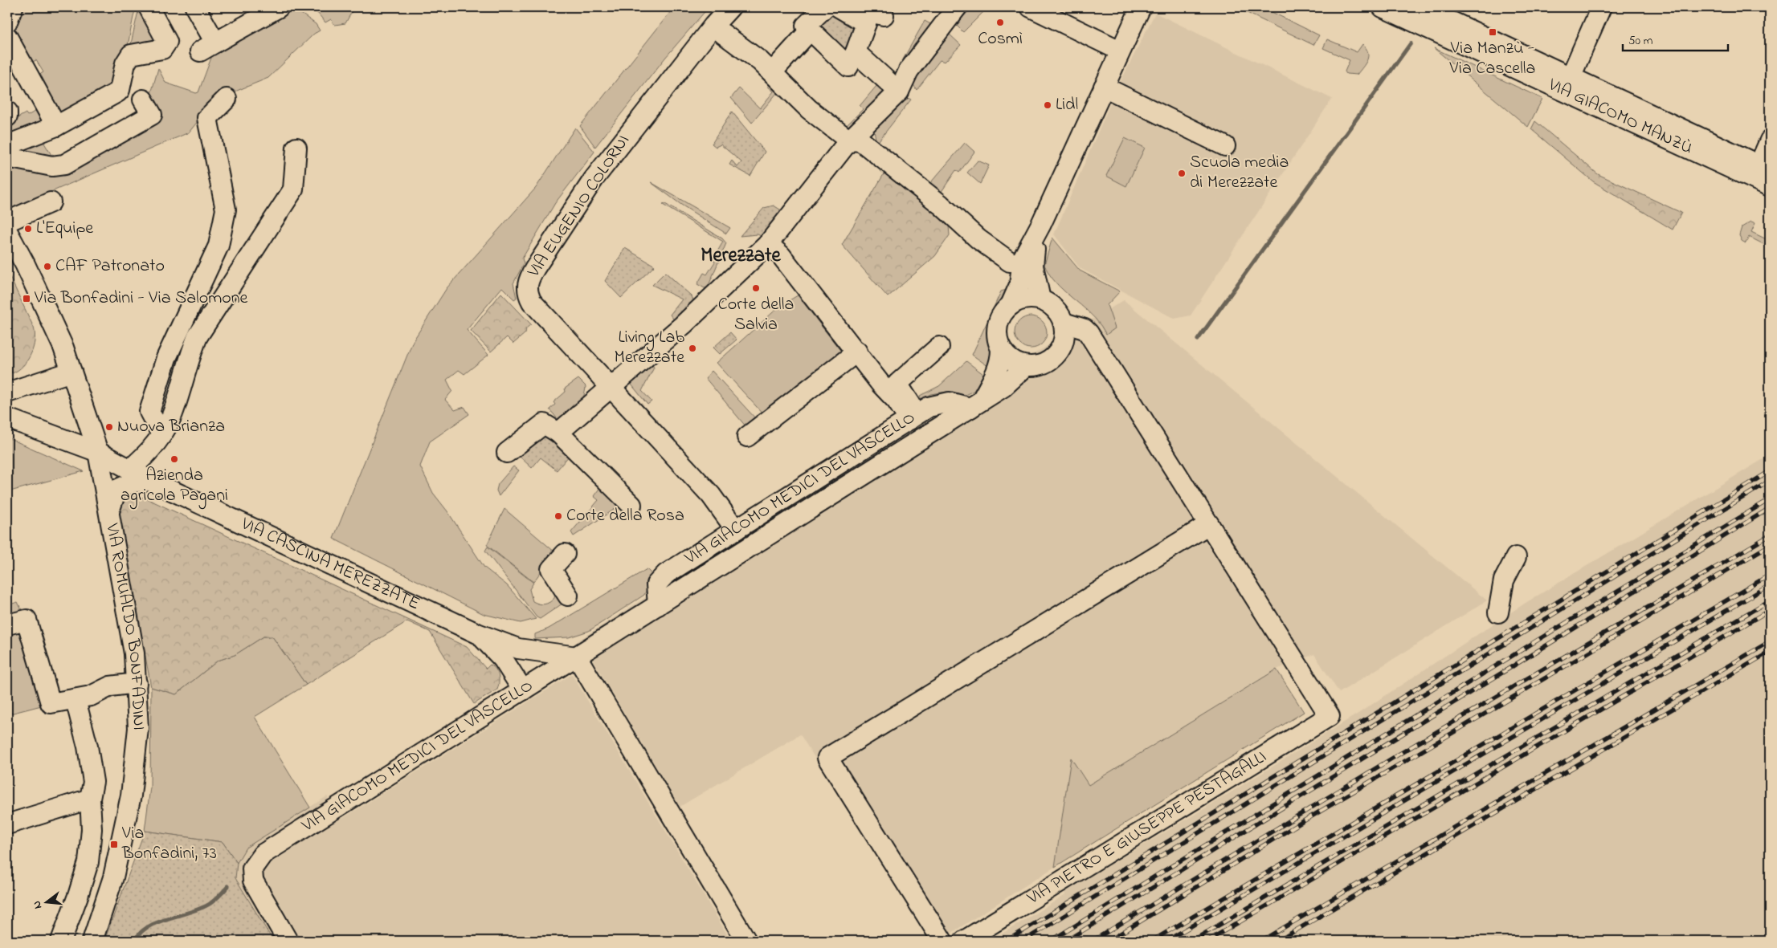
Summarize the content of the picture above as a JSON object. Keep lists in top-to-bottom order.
{
  "streets": {
    "street": [
      "VIA GIACOMO MANZÙ",
      "VIA EUGENIO COLORNI",
      "VIA GIACOMO MEDICI DEL VASCELLO",
      "VIA CASCINA MEREZZATE",
      "VIA ROMUALDO BONFADINI",
      "VIA PIETRO E GIUSEPPE PESTAGALLI"
    ]
  },
  "crossings": [
    ["VIA EUGENIO COLORNI", "VIA GIACOMO MEDICI DEL VASCELLO"],
    ["VIA GIACOMO MEDICI DEL VASCELLO", "VIA CASCINA MEREZZATE"],
    ["VIA CASCINA MEREZZATE", "VIA ROMUALDO BONFADINI"]
  ],
  "districts": ["Merezzate"],
  "places": {
    "other": [
      "Cosmì",
      "Lidl",
      "Scuola media di Merezzate",
      "L'Equipe",
      "CAF Patronato",
      "Corte della Salvia",
      "Living Lab Merezzate",
      "Nuova Brianza",
      "Azienda agricola Pagani",
      "Corte della Rosa"
    ],
    "transit": ["Via Manzù - Via Cascella", "Via Bonfadini - Via Salomone", "Via Bonfadini, 73"]
  },
  "scale_bar": "50 m",
  "north": "left"
}
